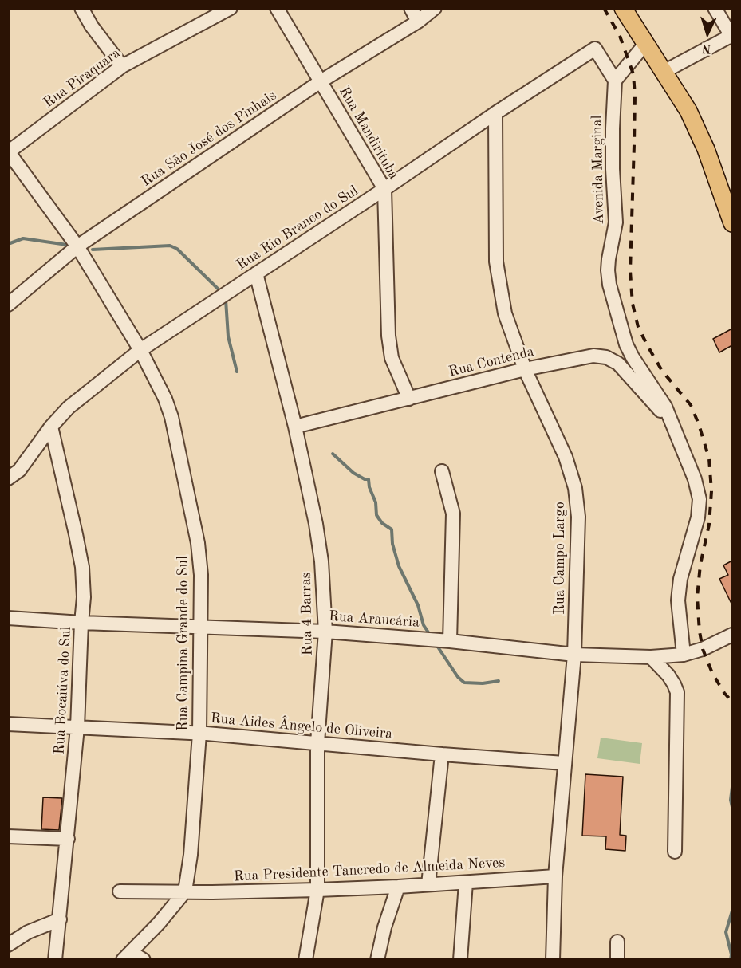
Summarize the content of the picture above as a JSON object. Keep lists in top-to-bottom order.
{
  "streets": {
    "street": [
      "Rua Piraquara",
      "Rua Mandirituba",
      "Rua São José dos Pinhais",
      "Avenida Marginal",
      "Rua Rio Branco do Sul",
      "Rua Contenda",
      "Rua Campo Largo",
      "Rua 4 Barras",
      "Rua Araucária",
      "Rua Campina Grande do Sul",
      "Rua Bocaiúva do Sul",
      "Rua Aides Ângelo de Oliveira",
      "Rua Presidente Tancredo de Almeida Neves"
    ]
  },
  "crossings": [
    ["Rua Piraquara", "Rua Campina Grande do Sul"],
    ["Rua Mandirituba", "Rua São José dos Pinhais"],
    ["Rua Mandirituba", "Rua Rio Branco do Sul"],
    ["Rua Mandirituba", "Rua Contenda"],
    ["Rua São José dos Pinhais", "Rua Campina Grande do Sul"],
    ["Avenida Marginal", "Rua Rio Branco do Sul"],
    ["Avenida Marginal", "Rua Contenda"],
    ["Avenida Marginal", "Rua Araucária"],
    ["Rua Rio Branco do Sul", "Rua Campo Largo"],
    ["Rua Rio Branco do Sul", "Rua 4 Barras"],
    ["Rua Rio Branco do Sul", "Rua Campina Grande do Sul"],
    ["Rua Rio Branco do Sul", "Rua Bocaiúva do Sul"],
    ["Rua Contenda", "Rua Campo Largo"],
    ["Rua Contenda", "Rua 4 Barras"],
    ["Rua Campo Largo", "Rua Araucária"],
    ["Rua Campo Largo", "Rua Aides Ângelo de Oliveira"],
    ["Rua Campo Largo", "Rua Presidente Tancredo de Almeida Neves"],
    ["Rua 4 Barras", "Rua Araucária"],
    ["Rua 4 Barras", "Rua Aides Ângelo de Oliveira"],
    ["Rua 4 Barras", "Rua Presidente Tancredo de Almeida Neves"],
    ["Rua Araucária", "Rua Campina Grande do Sul"],
    ["Rua Araucária", "Rua Bocaiúva do Sul"],
    ["Rua Campina Grande do Sul", "Rua Aides Ângelo de Oliveira"],
    ["Rua Campina Grande do Sul", "Rua Presidente Tancredo de Almeida Neves"],
    ["Rua Bocaiúva do Sul", "Rua Aides Ângelo de Oliveira"]
  ],
  "north": "bottom"
}
